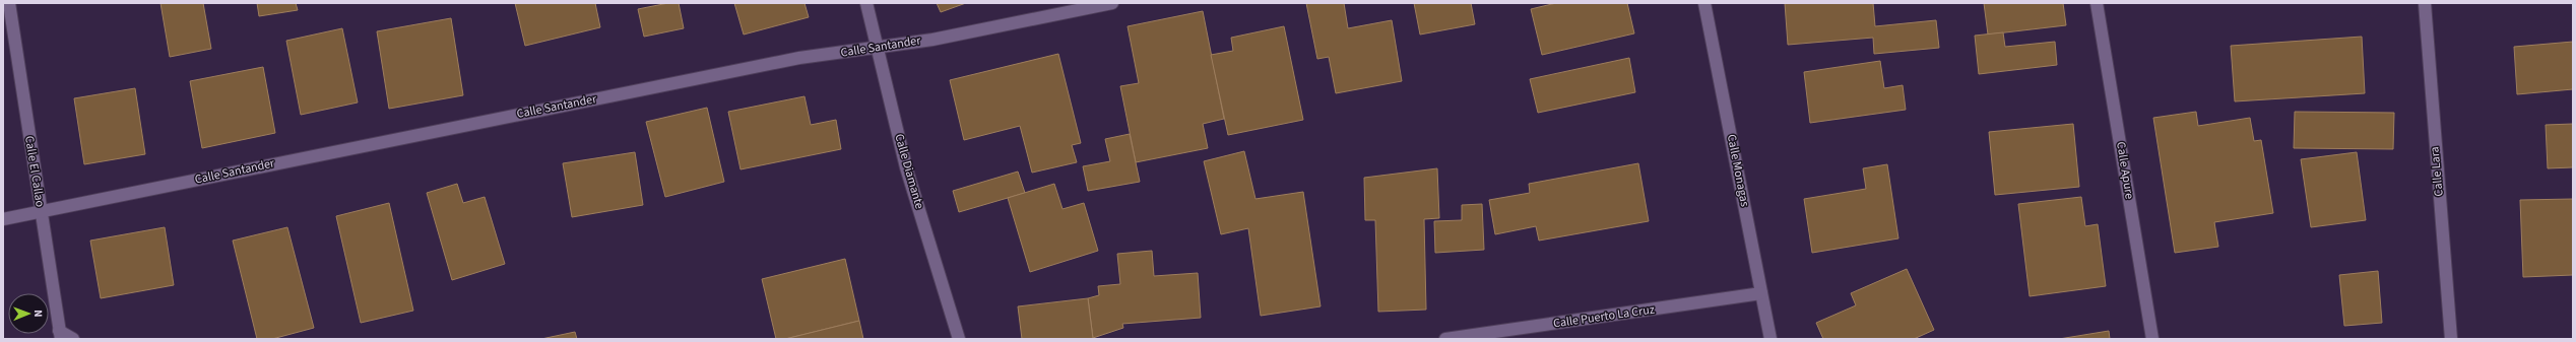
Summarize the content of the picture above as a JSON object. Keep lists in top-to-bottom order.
{
  "streets": {
    "street": [
      "Calle Santander",
      "Calle Monagas",
      "Calle Apure",
      "Calle El Callao",
      "Calle Diamante",
      "Calle Lara",
      "Calle Puerto La Cruz"
    ]
  },
  "crossings": [
    ["Calle Santander", "Calle El Callao"],
    ["Calle Santander", "Calle Diamante"],
    ["Calle Monagas", "Calle Puerto La Cruz"]
  ],
  "north": "right"
}
